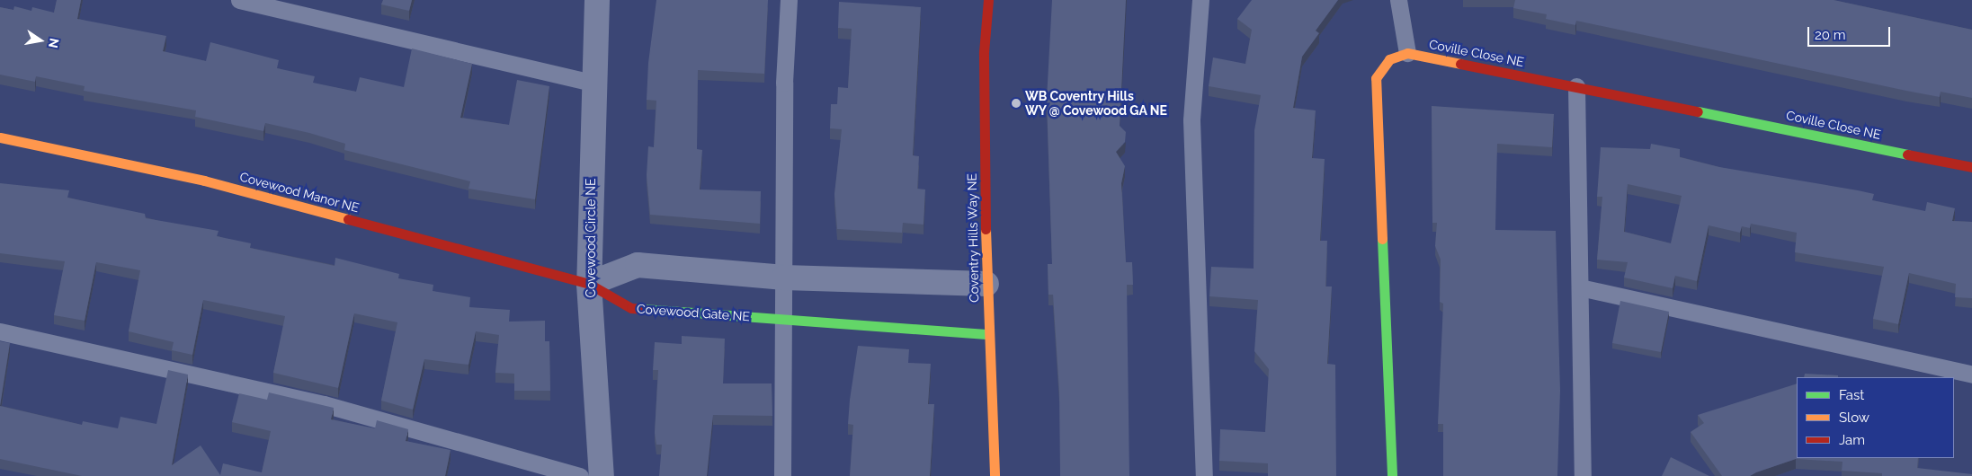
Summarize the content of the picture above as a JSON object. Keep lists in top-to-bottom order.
{
  "streets": {
    "street": [
      "Coville Close NE",
      "Covewood Manor NE",
      "Covewood Circle NE",
      "Coventry Hills Way NE",
      "Covewood Gate NE"
    ]
  },
  "crossings": [
    ["Covewood Manor NE", "Covewood Circle NE"],
    ["Covewood Manor NE", "Covewood Gate NE"],
    ["Covewood Circle NE", "Covewood Gate NE"],
    ["Coventry Hills Way NE", "Covewood Gate NE"]
  ],
  "places": ["WB Coventry Hills WY @ Covewood GA NE"],
  "legend": ["Fast", "Slow", "Jam"],
  "scale_bar": "20 m",
  "north": "right"
}
